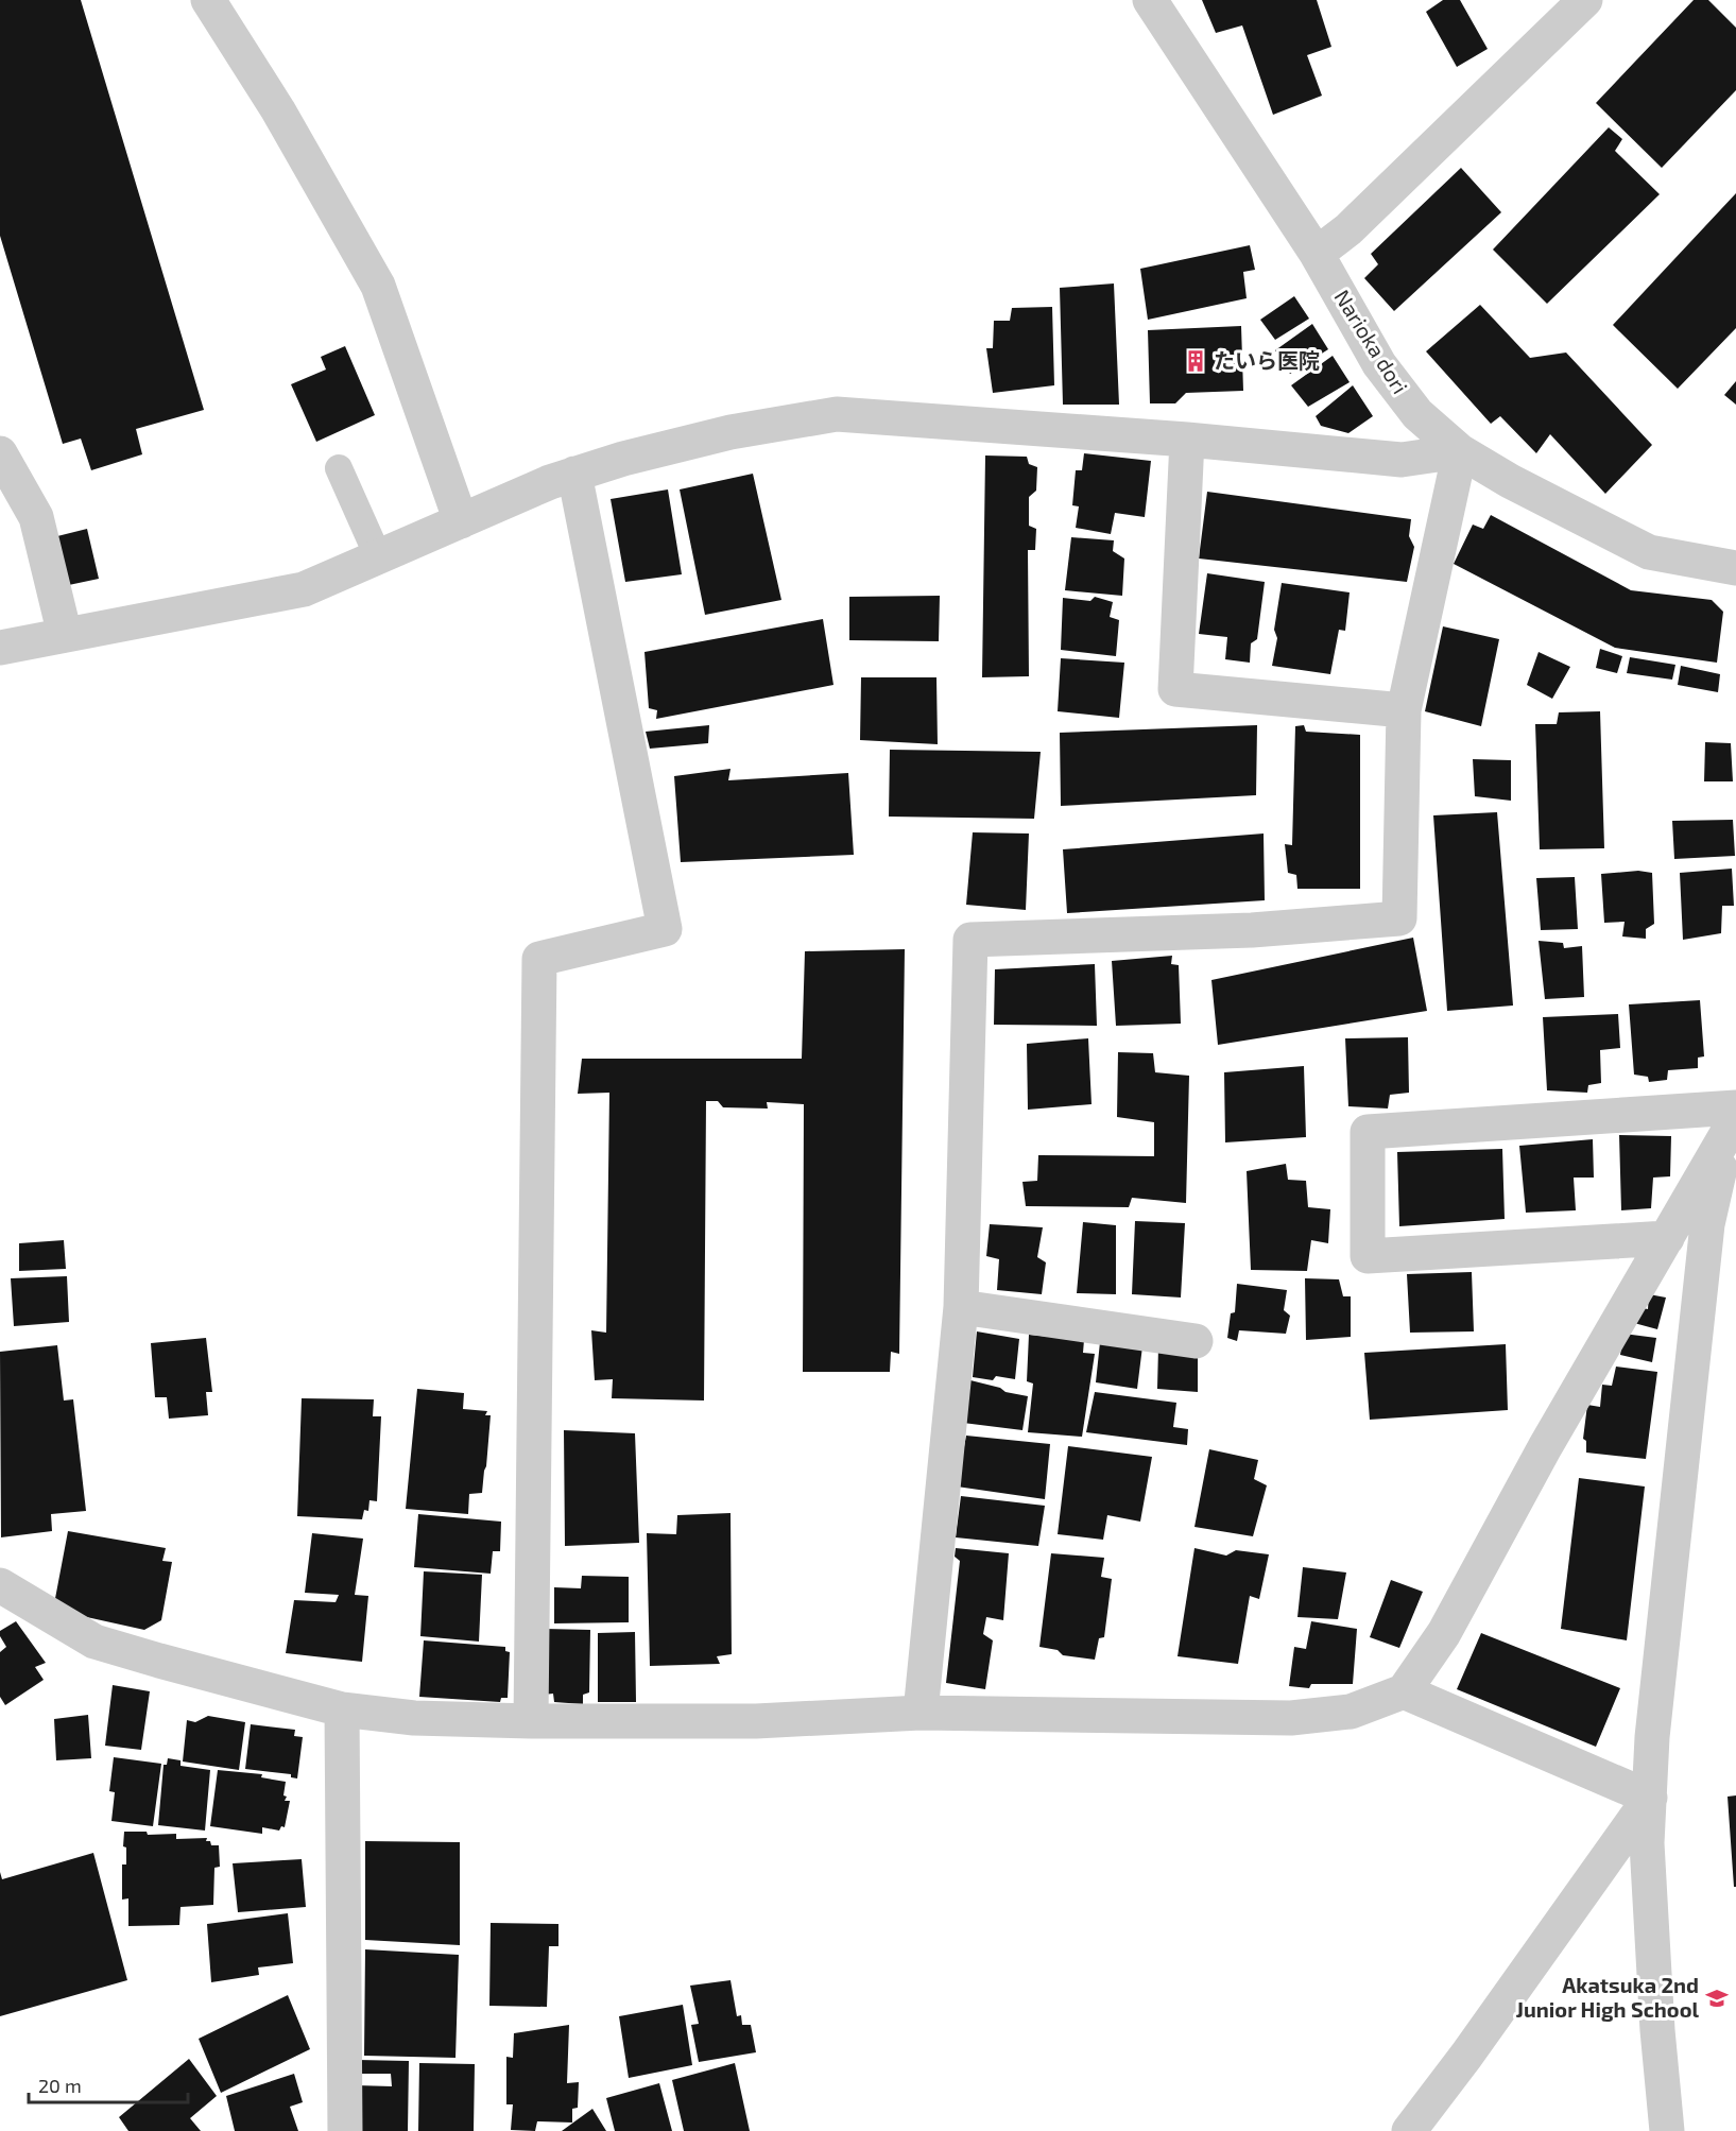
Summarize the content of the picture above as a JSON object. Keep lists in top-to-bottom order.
{
  "streets": {
    "street": ["Narioka dori"]
  },
  "places": {
    "building": ["たいら医院"],
    "school or university": ["Akatsuka 2nd Junior High School"]
  },
  "scale_bar": "20 m"
}
